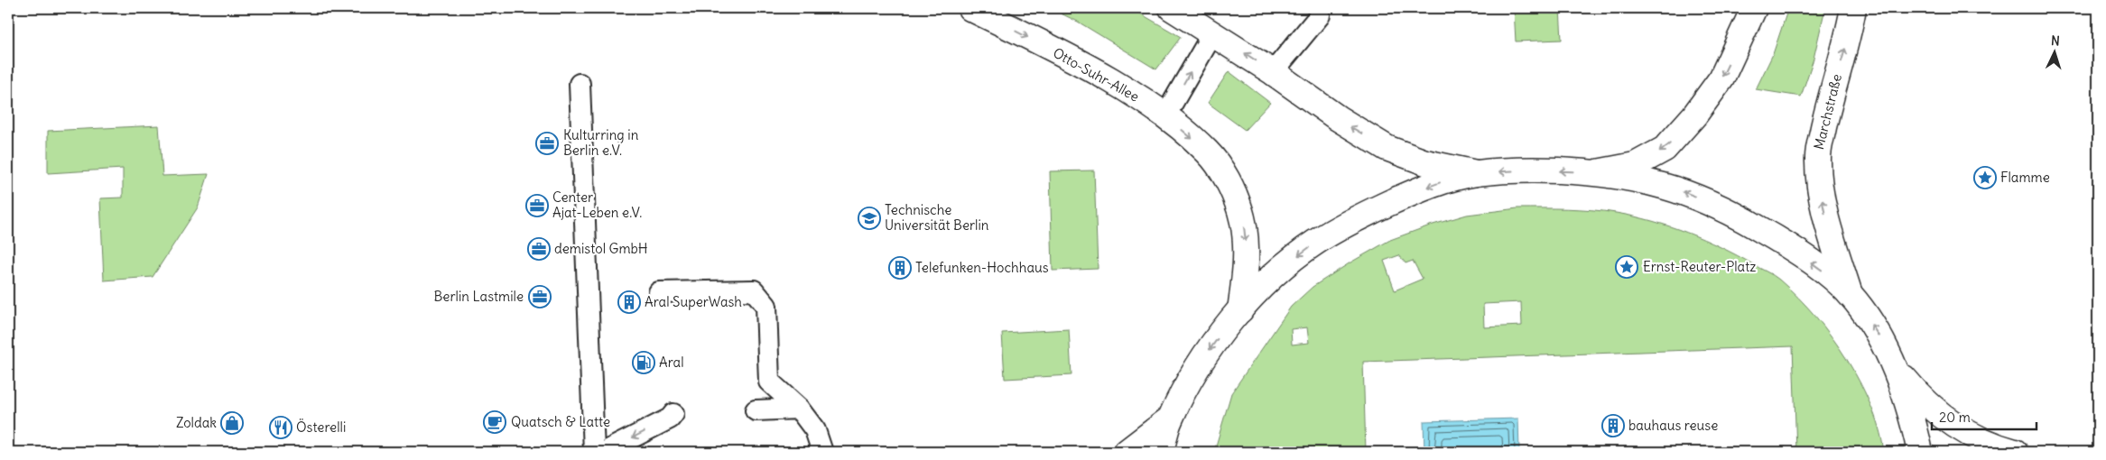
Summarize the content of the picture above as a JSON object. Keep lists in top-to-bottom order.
{
  "streets": {
    "main road": ["Otto-Suhr-Allee", "Marchstraße"]
  },
  "one_way": ["Marchstraße"],
  "places": {
    "office": [
      "Kulturring in Berlin e.V.",
      "Center Ajat-Leben e.V.",
      "demistol GmbH",
      "Berlin Lastmile"
    ],
    "place": ["Flamme", "Ernst-Reuter-Platz"],
    "school or university": ["Technische Universität Berlin"],
    "building": ["Telefunken-Hochhaus", "Aral SuperWash", "bauhaus reuse"],
    "fuel station": ["Aral"],
    "cafe": ["Quatsch & Latte"],
    "shop": ["Zoldak"],
    "restaurant": ["Österelli"]
  },
  "scale_bar": "20 m",
  "north": "top"
}
